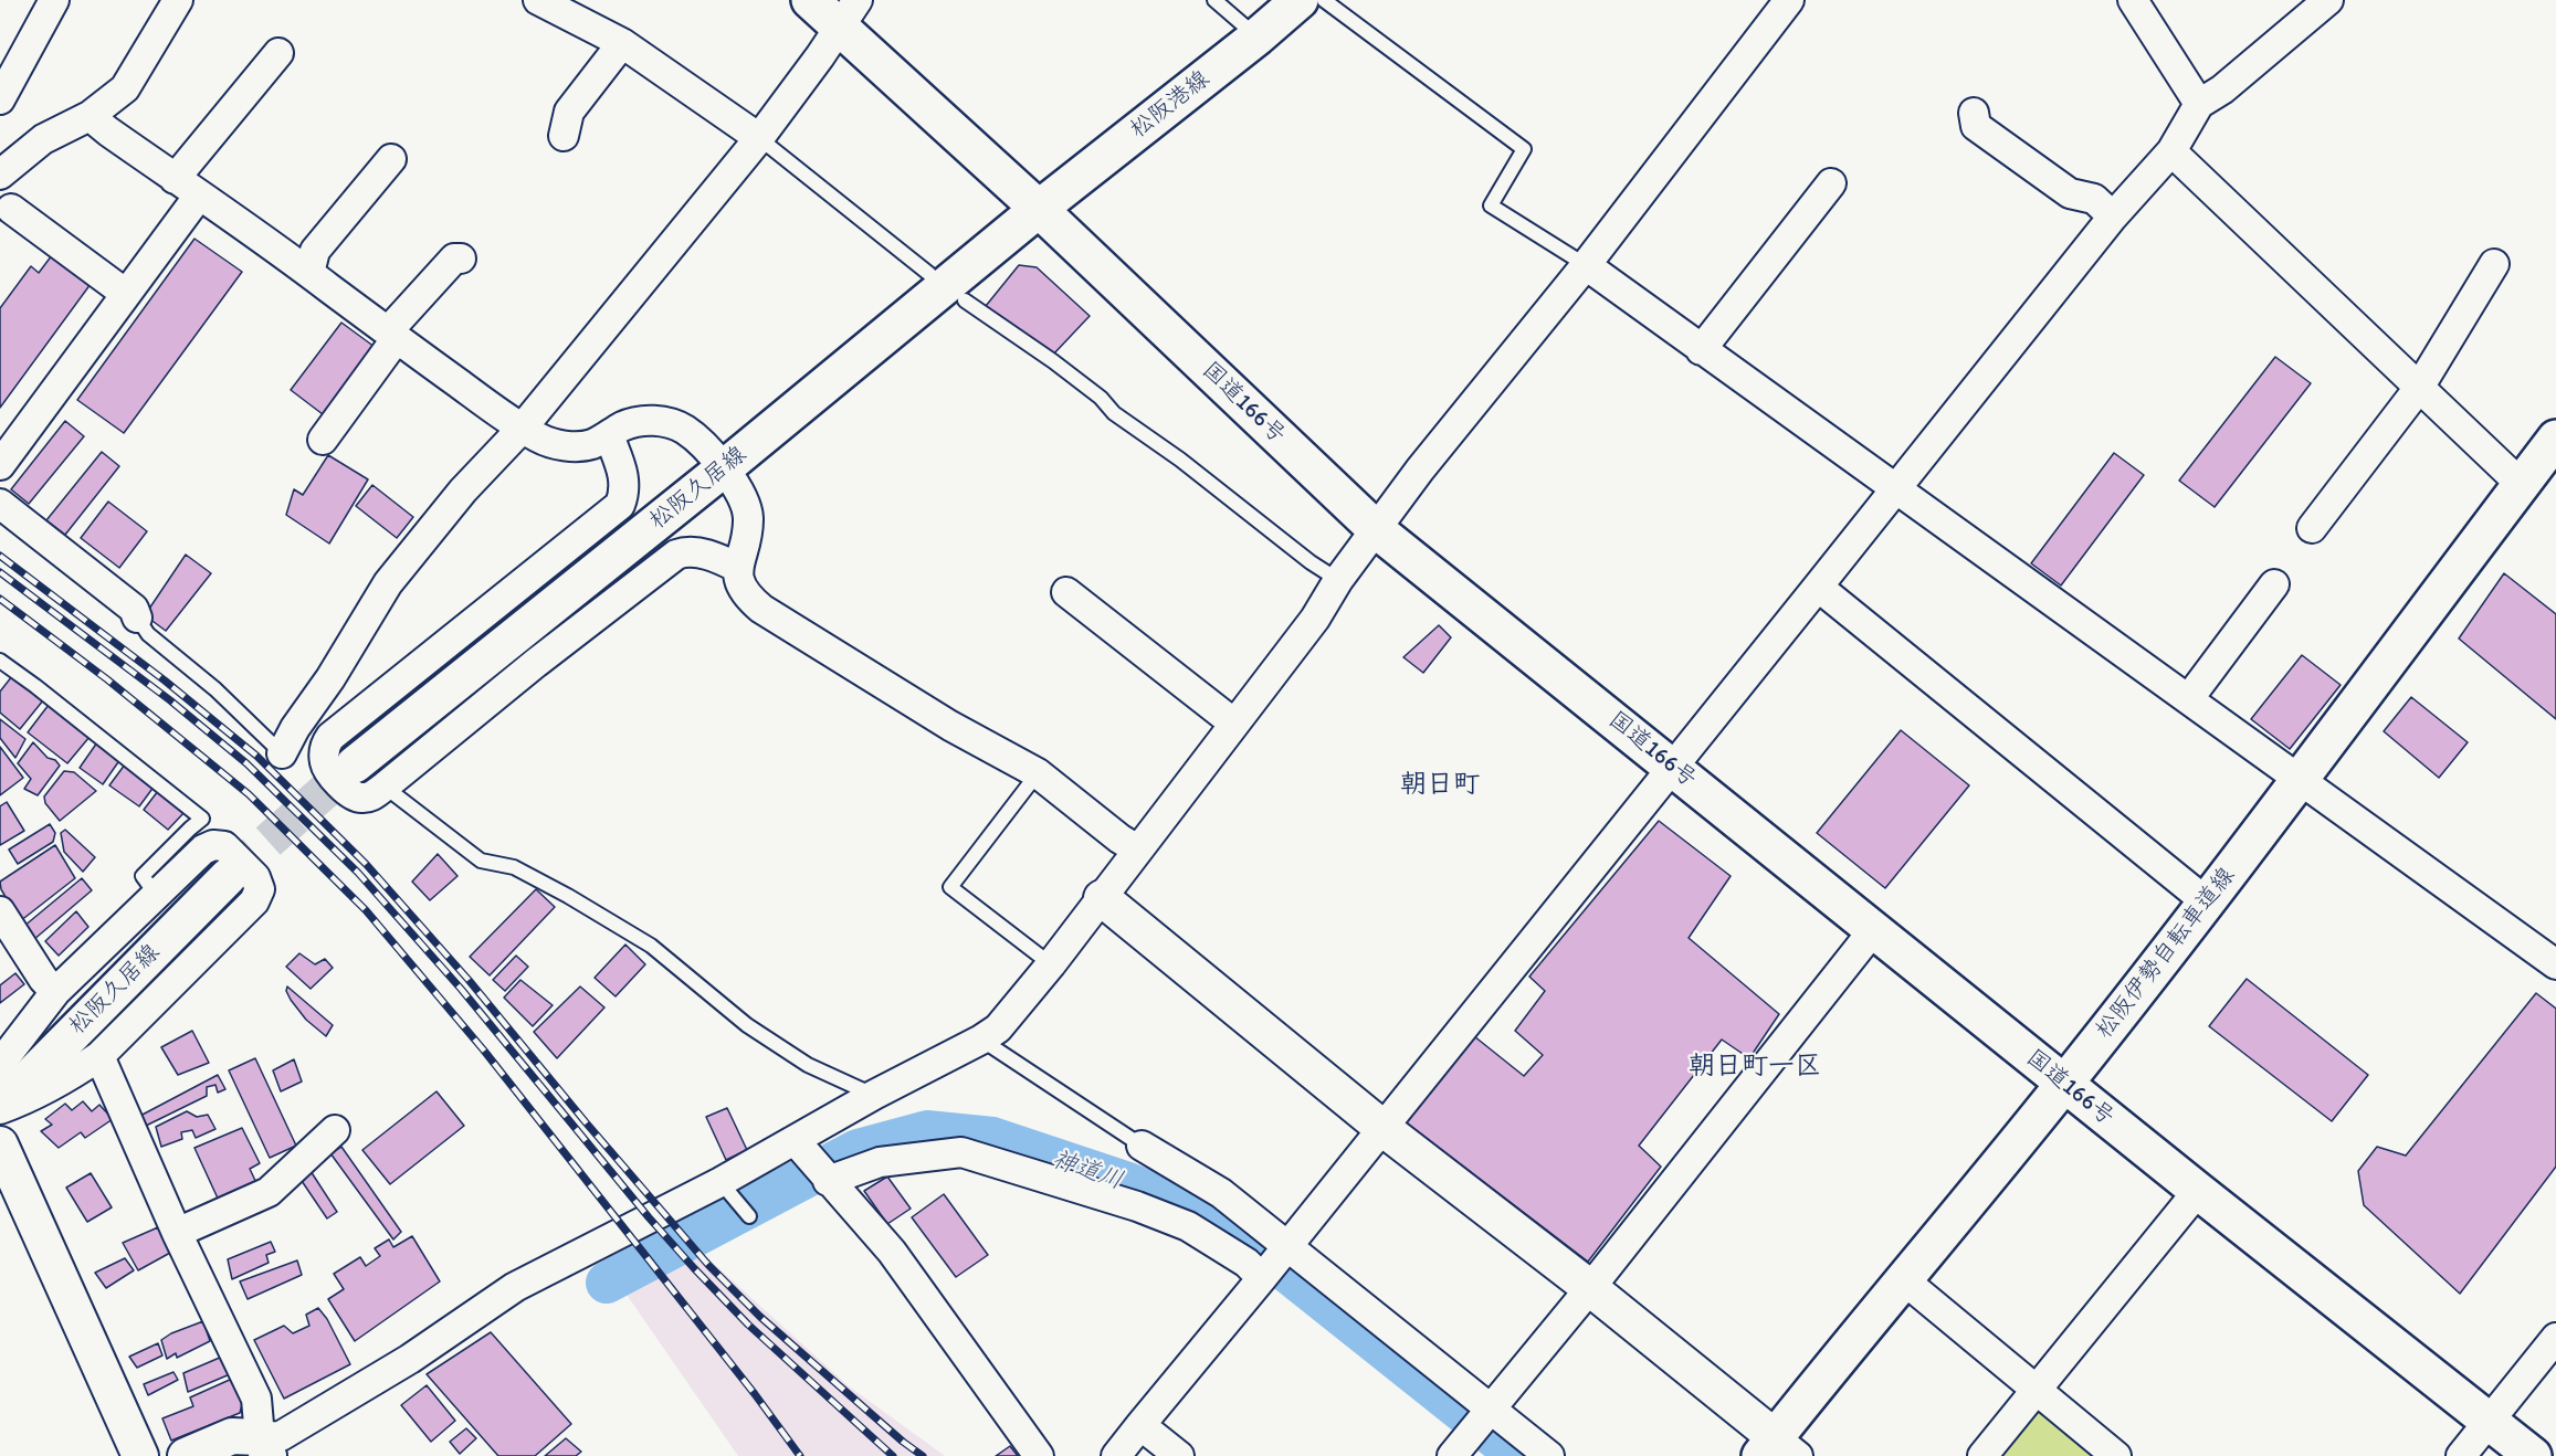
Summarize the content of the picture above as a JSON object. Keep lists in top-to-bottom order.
{
  "streets": {
    "main road": [
      "松阪港線",
      "国道166号",
      "松阪久居線",
      "松阪伊勢自転車道線"
    ]
  },
  "crossings": [
    ["松阪港線", "国道166号"],
    ["松阪港線", "松阪久居線"],
    ["国道166号", "松阪久居線"],
    ["国道166号", "松阪伊勢自転車道線"]
  ],
  "districts": ["朝日町", "朝日町一区"],
  "water": ["神道川"]
}
